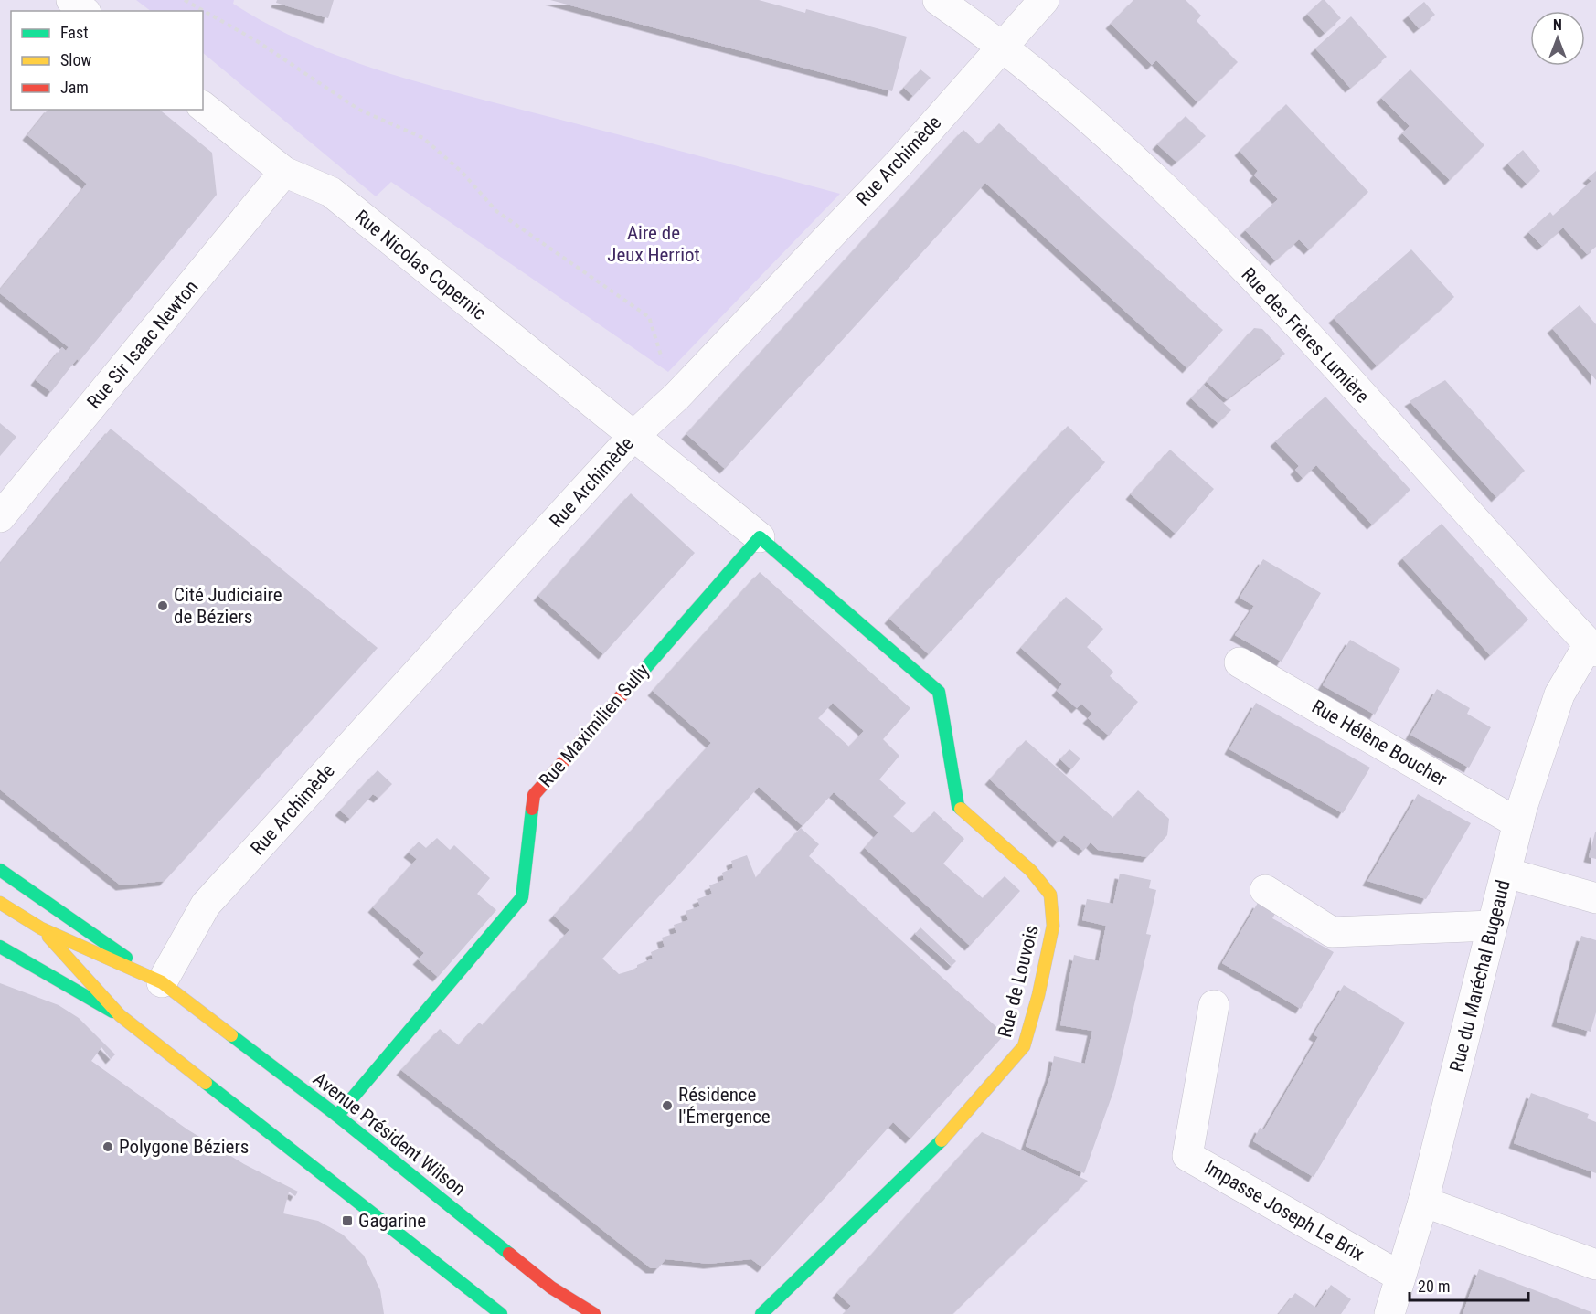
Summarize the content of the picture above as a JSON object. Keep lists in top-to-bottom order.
{
  "streets": {
    "street": [
      "Rue Archimède",
      "Rue Nicolas Copernic",
      "Rue des Frères Lumière",
      "Rue Sir Isaac Newton",
      "Rue Maximilien Sully",
      "Rue Hélène Boucher",
      "Rue du Maréchal Bugeaud",
      "Rue de Louvois",
      "Avenue Président Wilson",
      "Impasse Joseph Le Brix"
    ]
  },
  "crossings": [
    ["Rue Archimède", "Rue Nicolas Copernic"],
    ["Rue Archimède", "Rue des Frères Lumière"],
    ["Rue Archimède", "Avenue Président Wilson"],
    ["Rue Nicolas Copernic", "Rue Sir Isaac Newton"],
    ["Rue des Frères Lumière", "Rue du Maréchal Bugeaud"],
    ["Rue Maximilien Sully", "Rue de Louvois"],
    ["Rue Maximilien Sully", "Avenue Président Wilson"],
    ["Rue Hélène Boucher", "Rue du Maréchal Bugeaud"],
    ["Rue du Maréchal Bugeaud", "Impasse Joseph Le Brix"]
  ],
  "parks": ["Aire de Jeux Herriot"],
  "places": {
    "other": ["Cité Judiciaire de Béziers", "Résidence l'Émergence", "Polygone Béziers"],
    "transit": ["Gagarine"]
  },
  "legend": ["Fast", "Slow", "Jam"],
  "scale_bar": "20 m",
  "north": "top"
}
